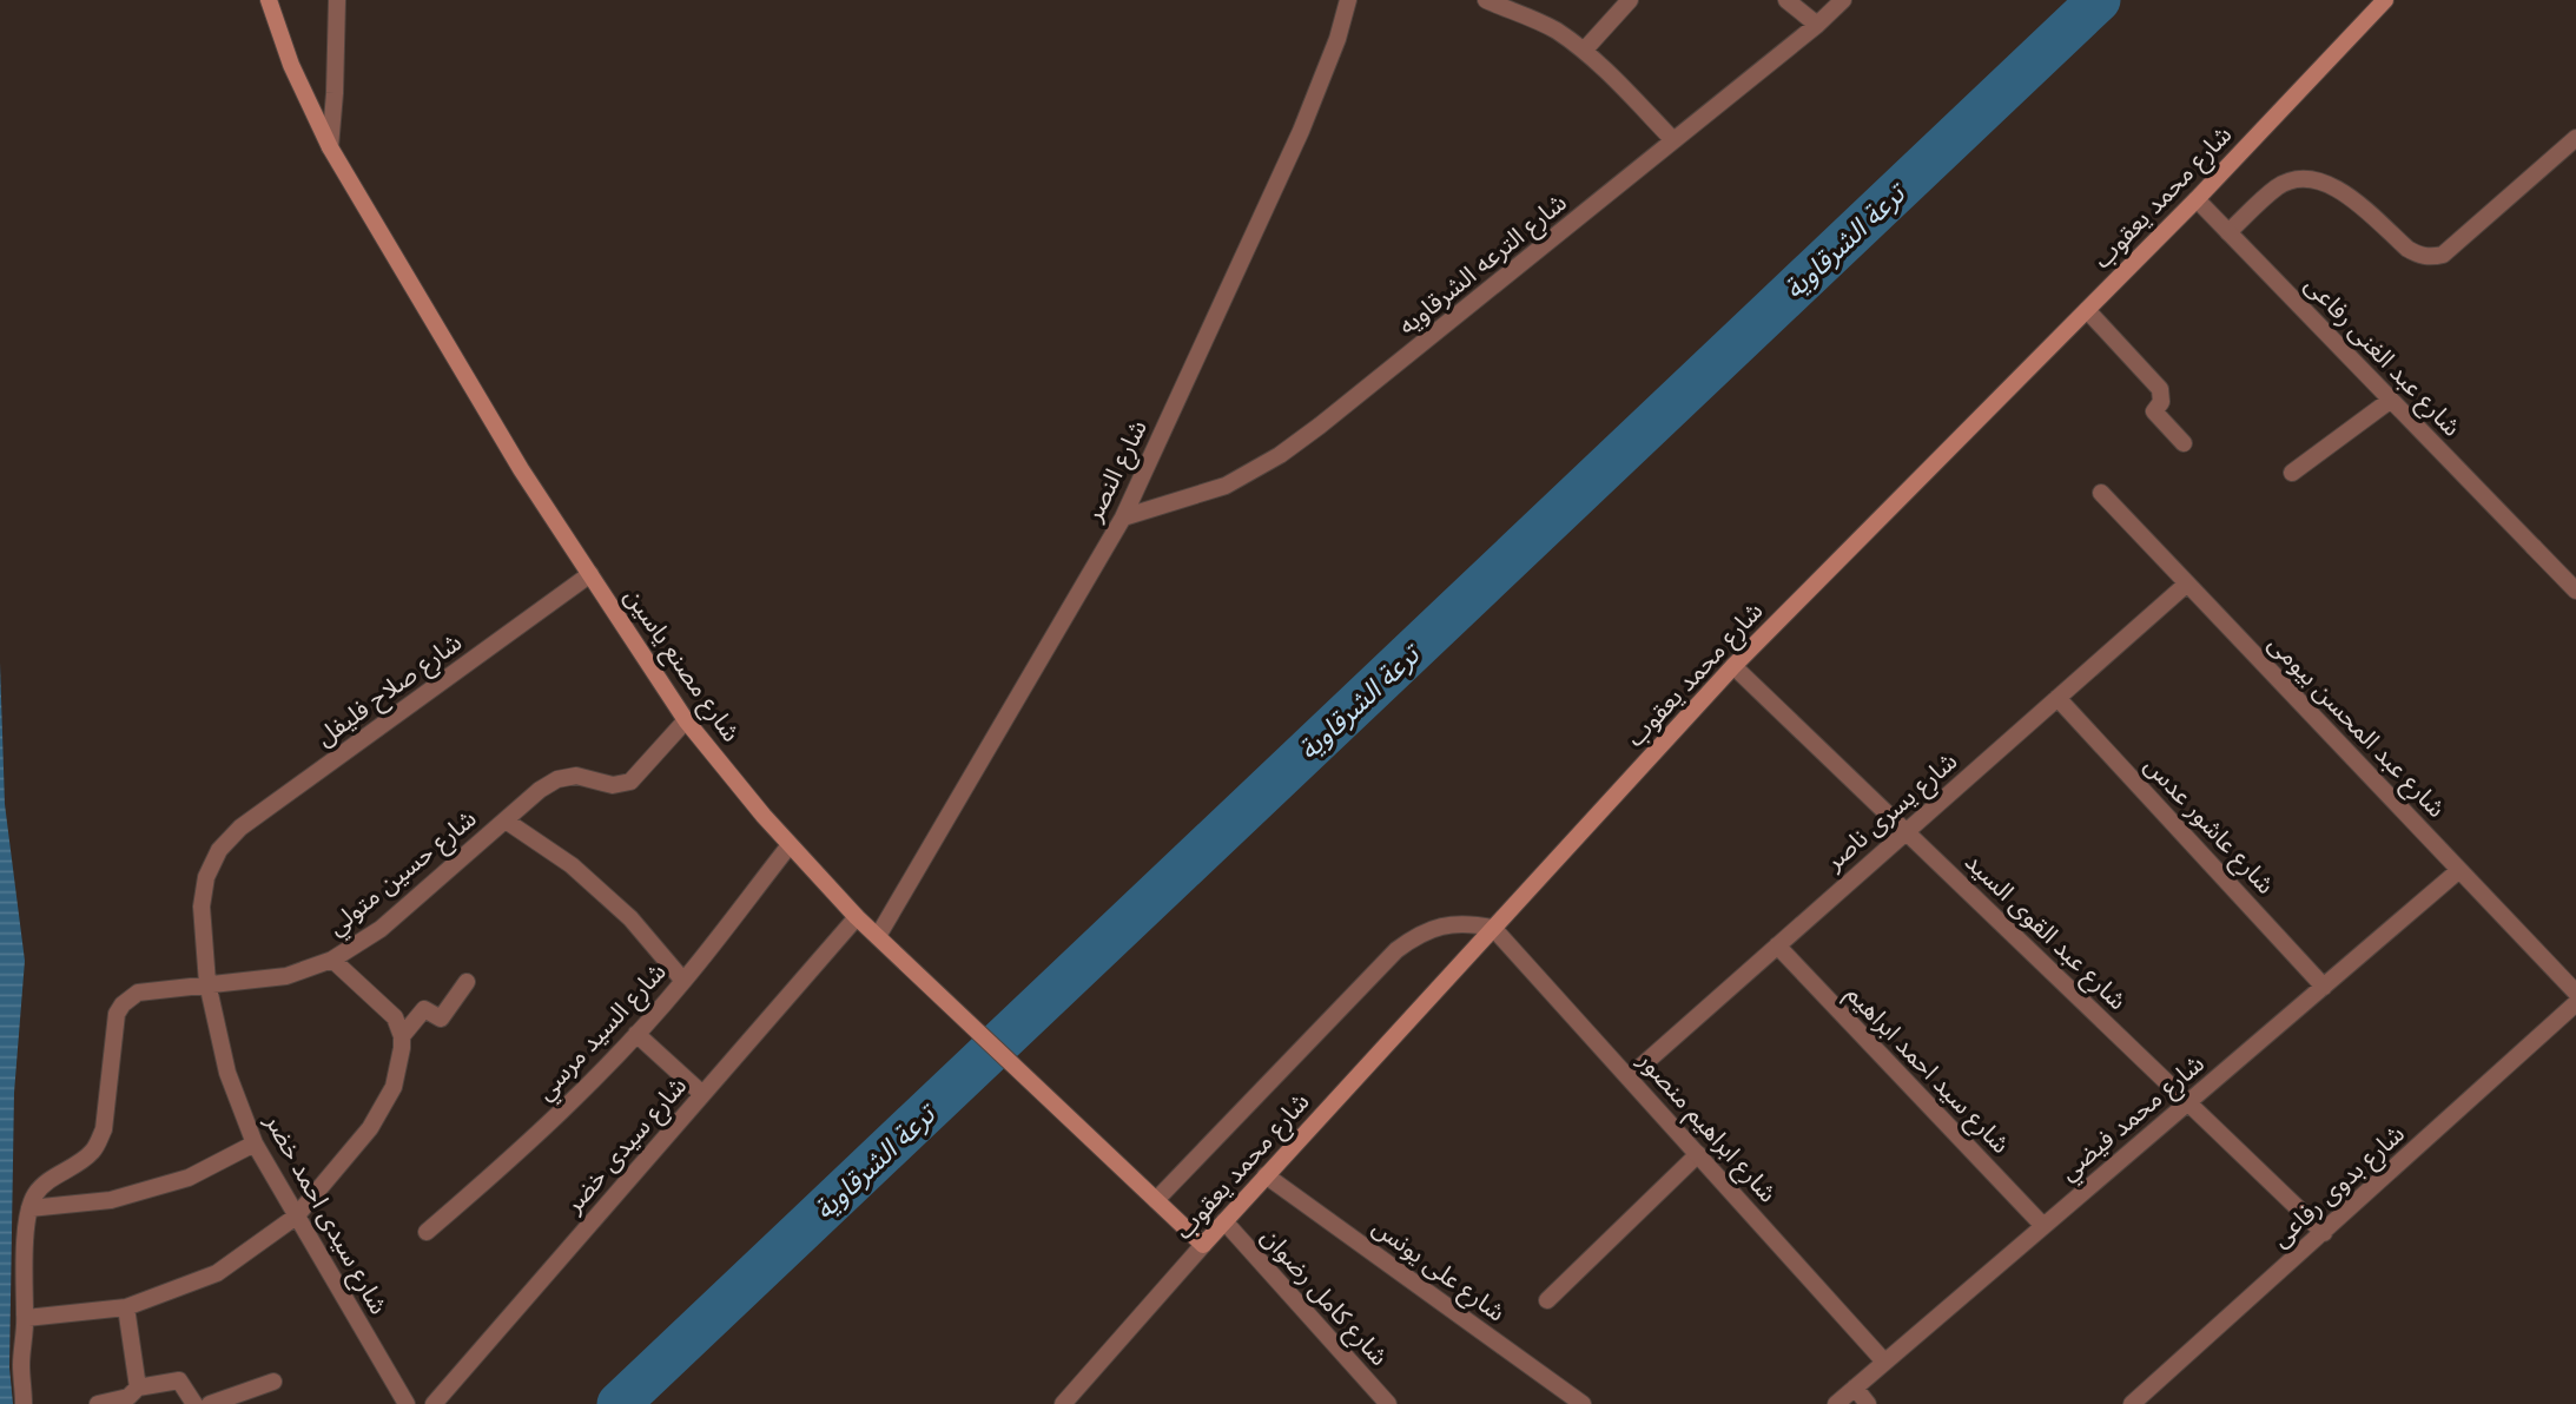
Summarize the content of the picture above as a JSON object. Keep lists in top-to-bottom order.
{
  "streets": {
    "main road": ["شارع محمد يعقوب", "شارع مصنع ياسين"],
    "street": [
      "شارع الترعه الشرقاويه",
      "شارع عبد الغنى رفاعى",
      "شارع النصر",
      "شارع صلاح فليفل",
      "شارع عبد المحسن بيومى",
      "شارع يسرى ناصر",
      "شارع عاشور عدس",
      "شارع حسين متولي",
      "شارع عبد القوى السيد",
      "شارع السيد مرسي",
      "شارع سيد احمد ابراهيم",
      "شارع محمد فيضي",
      "شارع ابراهيم منصور",
      "شارع سيدى خضر",
      "شارع بدوى رفاعى",
      "شارع سيدى احمد خضر",
      "شارع على يونس",
      "شارع كامل رضوان"
    ]
  },
  "crossings": [
    ["شارع محمد يعقوب", "شارع عبد الغنى رفاعى"],
    ["شارع محمد يعقوب", "شارع مصنع ياسين"],
    ["شارع محمد يعقوب", "شارع عبد القوى السيد"],
    ["شارع محمد يعقوب", "شارع ابراهيم منصور"],
    ["شارع محمد يعقوب", "شارع على يونس"],
    ["شارع محمد يعقوب", "شارع كامل رضوان"],
    ["شارع الترعه الشرقاويه", "شارع النصر"],
    ["شارع النصر", "شارع مصنع ياسين"],
    ["شارع مصنع ياسين", "شارع صلاح فليفل"],
    ["شارع مصنع ياسين", "شارع حسين متولي"],
    ["شارع مصنع ياسين", "شارع السيد مرسي"],
    ["شارع مصنع ياسين", "شارع سيدى خضر"],
    ["شارع صلاح فليفل", "شارع سيدى احمد خضر"],
    ["شارع عبد المحسن بيومى", "شارع يسرى ناصر"],
    ["شارع عبد المحسن بيومى", "شارع محمد فيضي"],
    ["شارع يسرى ناصر", "شارع عاشور عدس"],
    ["شارع يسرى ناصر", "شارع عبد القوى السيد"],
    ["شارع يسرى ناصر", "شارع سيد احمد ابراهيم"],
    ["شارع يسرى ناصر", "شارع ابراهيم منصور"],
    ["شارع عاشور عدس", "شارع محمد فيضي"],
    ["شارع حسين متولي", "شارع سيدى احمد خضر"],
    ["شارع عبد القوى السيد", "شارع محمد فيضي"],
    ["شارع عبد القوى السيد", "شارع بدوى رفاعى"],
    ["شارع سيد احمد ابراهيم", "شارع محمد فيضي"],
    ["شارع محمد فيضي", "شارع ابراهيم منصور"]
  ],
  "water": ["ترعة الشرقاوية"]
}
